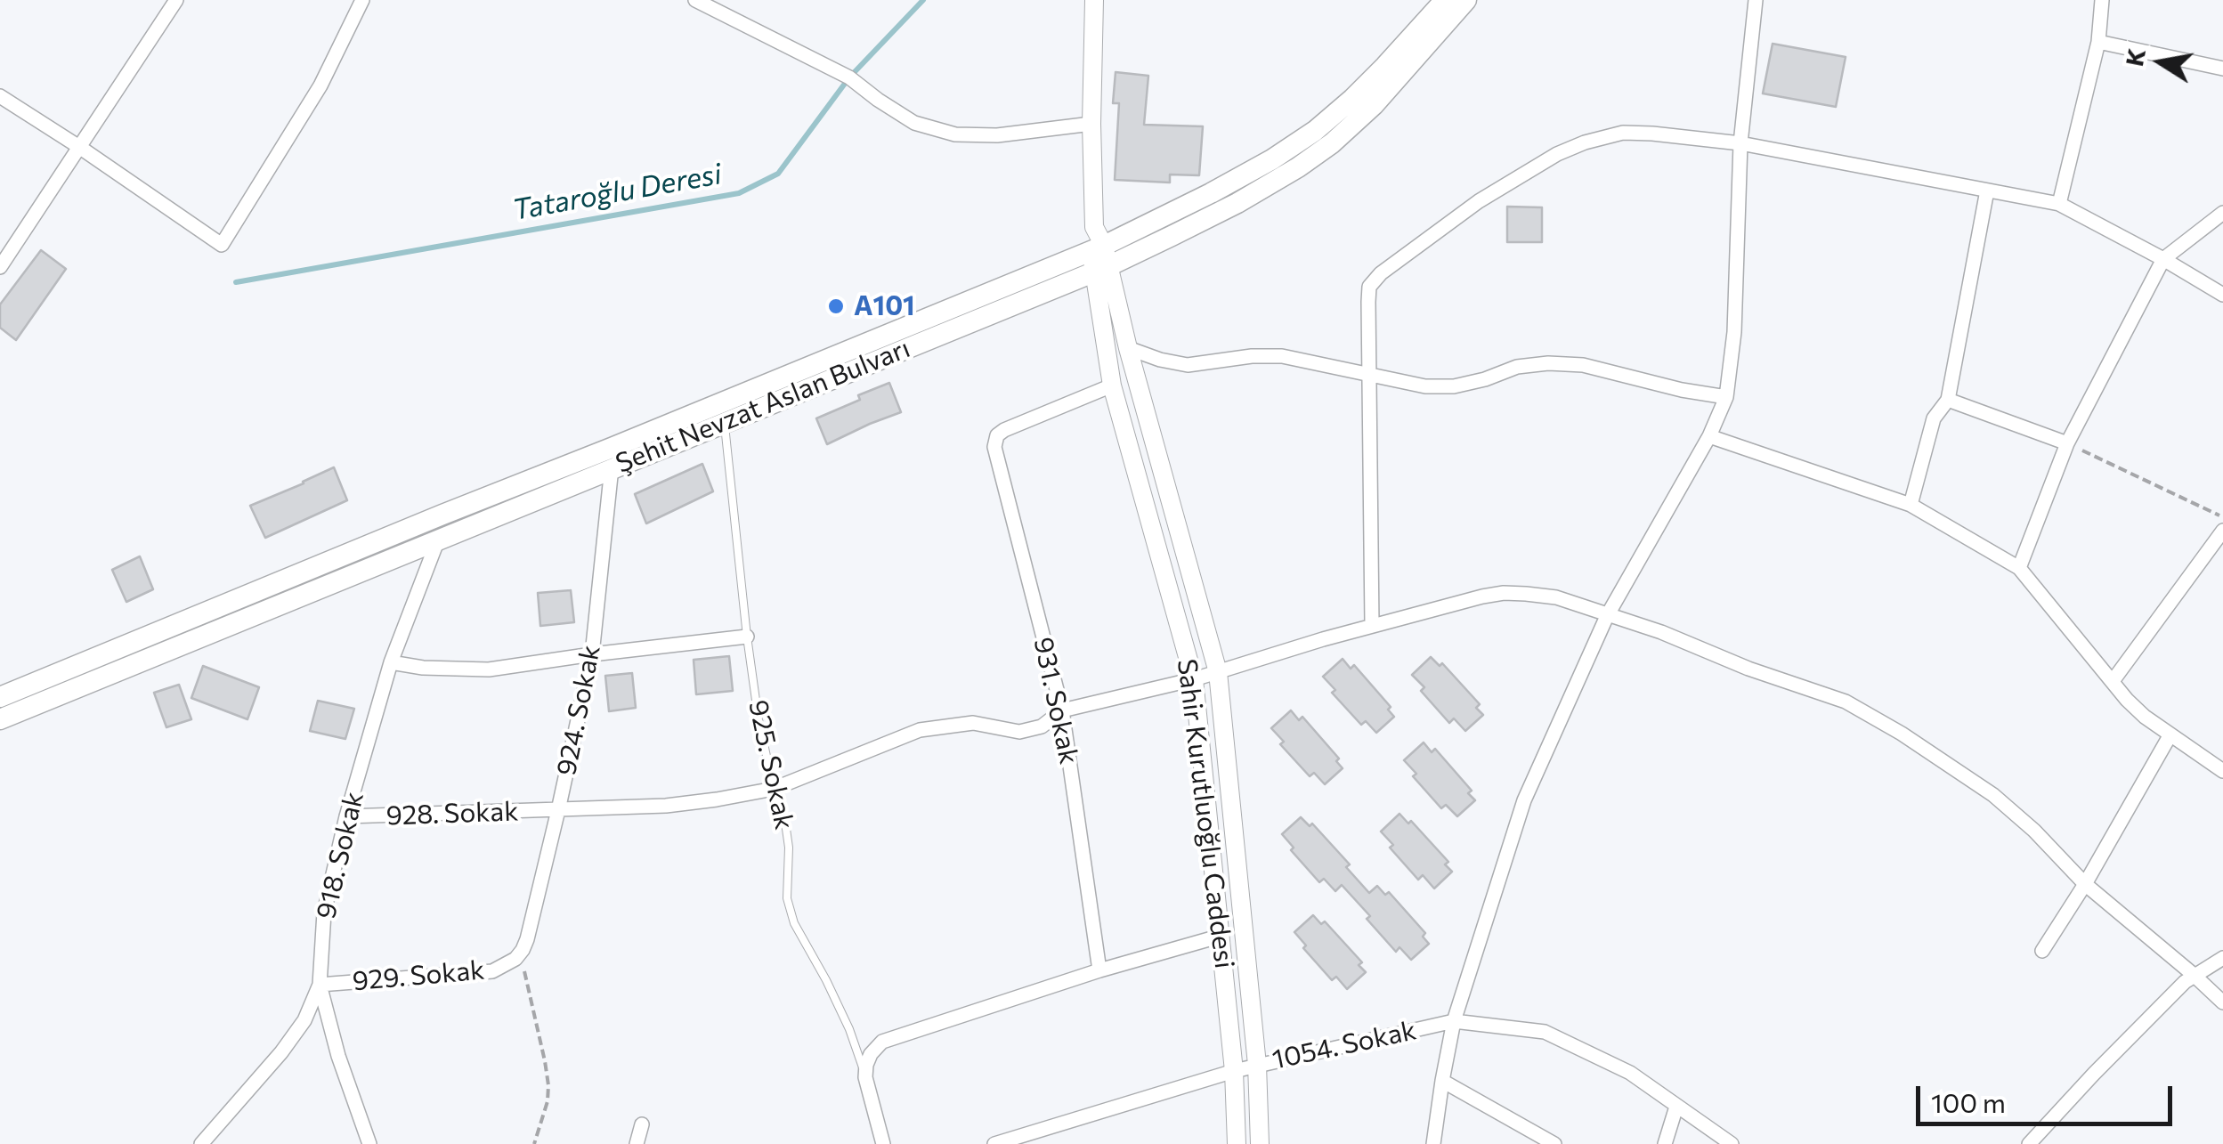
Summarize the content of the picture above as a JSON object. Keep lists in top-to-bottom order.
{
  "streets": {
    "main road": ["Şehit Nevzat Aslan Bulvarı"],
    "street": [
      "931. Sokak",
      "924. Sokak",
      "925. Sokak",
      "928. Sokak",
      "Sahir Kurutluoğlu Caddesi",
      "918. Sokak",
      "929. Sokak",
      "1054. Sokak"
    ]
  },
  "crossings": [
    ["Şehit Nevzat Aslan Bulvarı", "924. Sokak"],
    ["Şehit Nevzat Aslan Bulvarı", "925. Sokak"],
    ["Şehit Nevzat Aslan Bulvarı", "Sahir Kurutluoğlu Caddesi"],
    ["Şehit Nevzat Aslan Bulvarı", "918. Sokak"],
    ["931. Sokak", "928. Sokak"],
    ["931. Sokak", "Sahir Kurutluoğlu Caddesi"],
    ["924. Sokak", "928. Sokak"],
    ["924. Sokak", "929. Sokak"],
    ["925. Sokak", "928. Sokak"],
    ["928. Sokak", "Sahir Kurutluoğlu Caddesi"],
    ["928. Sokak", "918. Sokak"],
    ["Sahir Kurutluoğlu Caddesi", "1054. Sokak"],
    ["918. Sokak", "929. Sokak"]
  ],
  "water": ["Tataroğlu Deresi"],
  "places": ["A101"],
  "scale_bar": "100 m",
  "north": "left"
}
